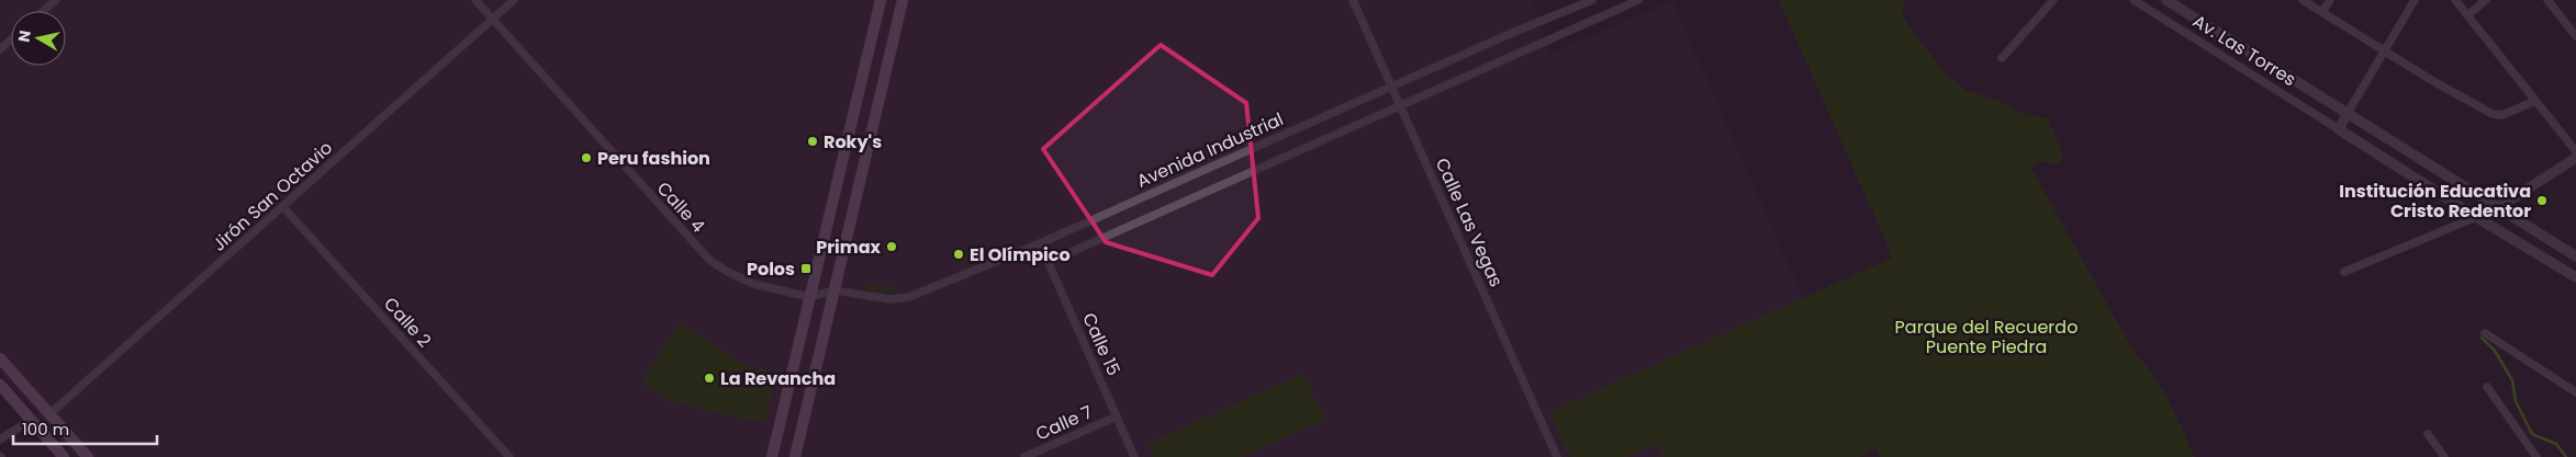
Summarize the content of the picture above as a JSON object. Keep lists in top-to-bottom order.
{
  "streets": {
    "street": [
      "Av. Las Torres",
      "Avenida Industrial",
      "Jirón San Octavio",
      "Calle 4",
      "Calle Las Vegas",
      "Calle 2",
      "Calle 15",
      "Calle 7"
    ]
  },
  "crossings": [
    ["Avenida Industrial", "Calle 4"],
    ["Avenida Industrial", "Calle Las Vegas"],
    ["Avenida Industrial", "Calle 15"],
    ["Jirón San Octavio", "Calle 4"],
    ["Jirón San Octavio", "Calle 2"],
    ["Calle 15", "Calle 7"]
  ],
  "parks": ["Parque del Recuerdo Puente Piedra"],
  "places": {
    "other": [
      "Roky's",
      "Peru fashion",
      "Institución Educativa Cristo Redentor",
      "Primax",
      "El Olímpico",
      "La Revancha"
    ],
    "transit": ["Polos"]
  },
  "scale_bar": "100 m",
  "north": "left"
}
